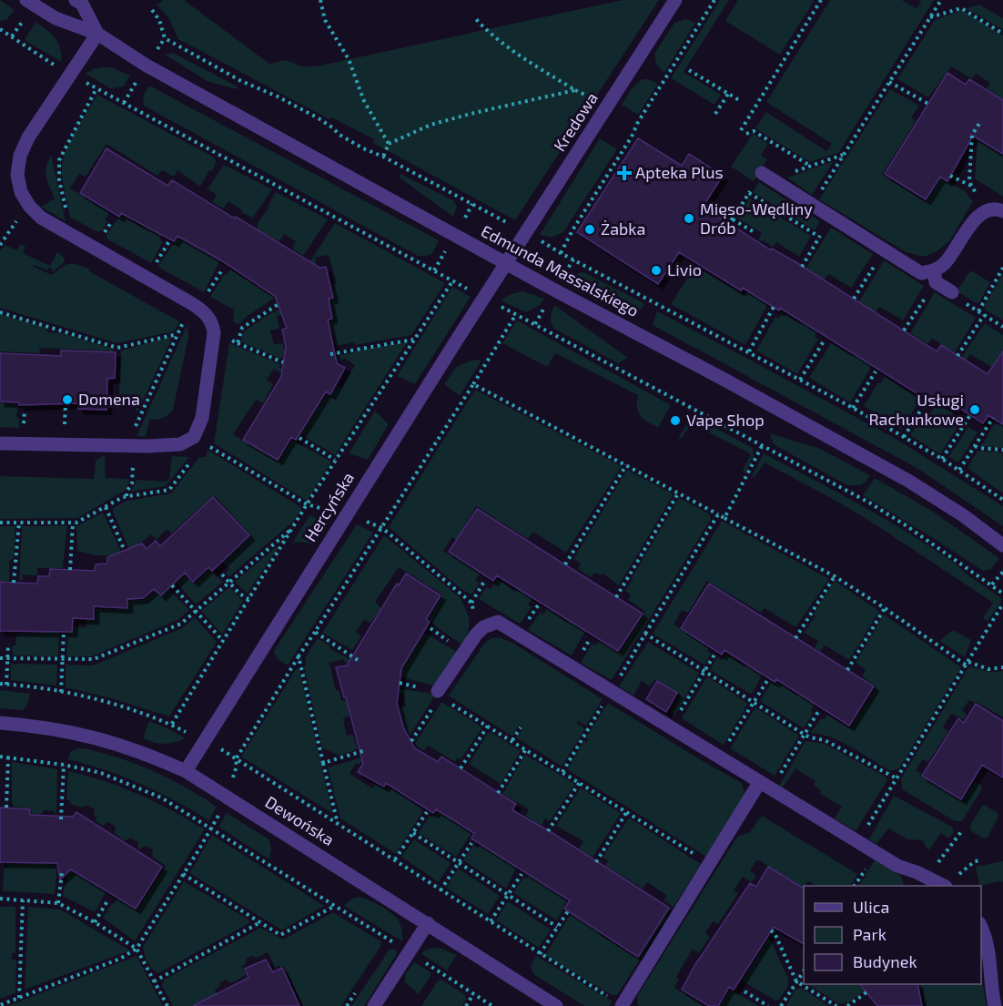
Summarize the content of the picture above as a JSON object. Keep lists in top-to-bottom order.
{
  "streets": {
    "street": [
      "Kredowa",
      "Edmunda Massalskiego",
      "Hercyńska",
      "Dewońska"
    ]
  },
  "crossings": [
    ["Kredowa", "Edmunda Massalskiego"],
    ["Kredowa", "Hercyńska"],
    ["Edmunda Massalskiego", "Hercyńska"],
    ["Hercyńska", "Dewońska"]
  ],
  "places": {
    "health": ["Apteka Plus"],
    "other": [
      "Mięso-Wędliny Drób",
      "Żabka",
      "Livio",
      "Domena",
      "Usługi Rachunkowe",
      "Vape Shop"
    ]
  },
  "legend": ["Ulica", "Park", "Budynek"]
}
